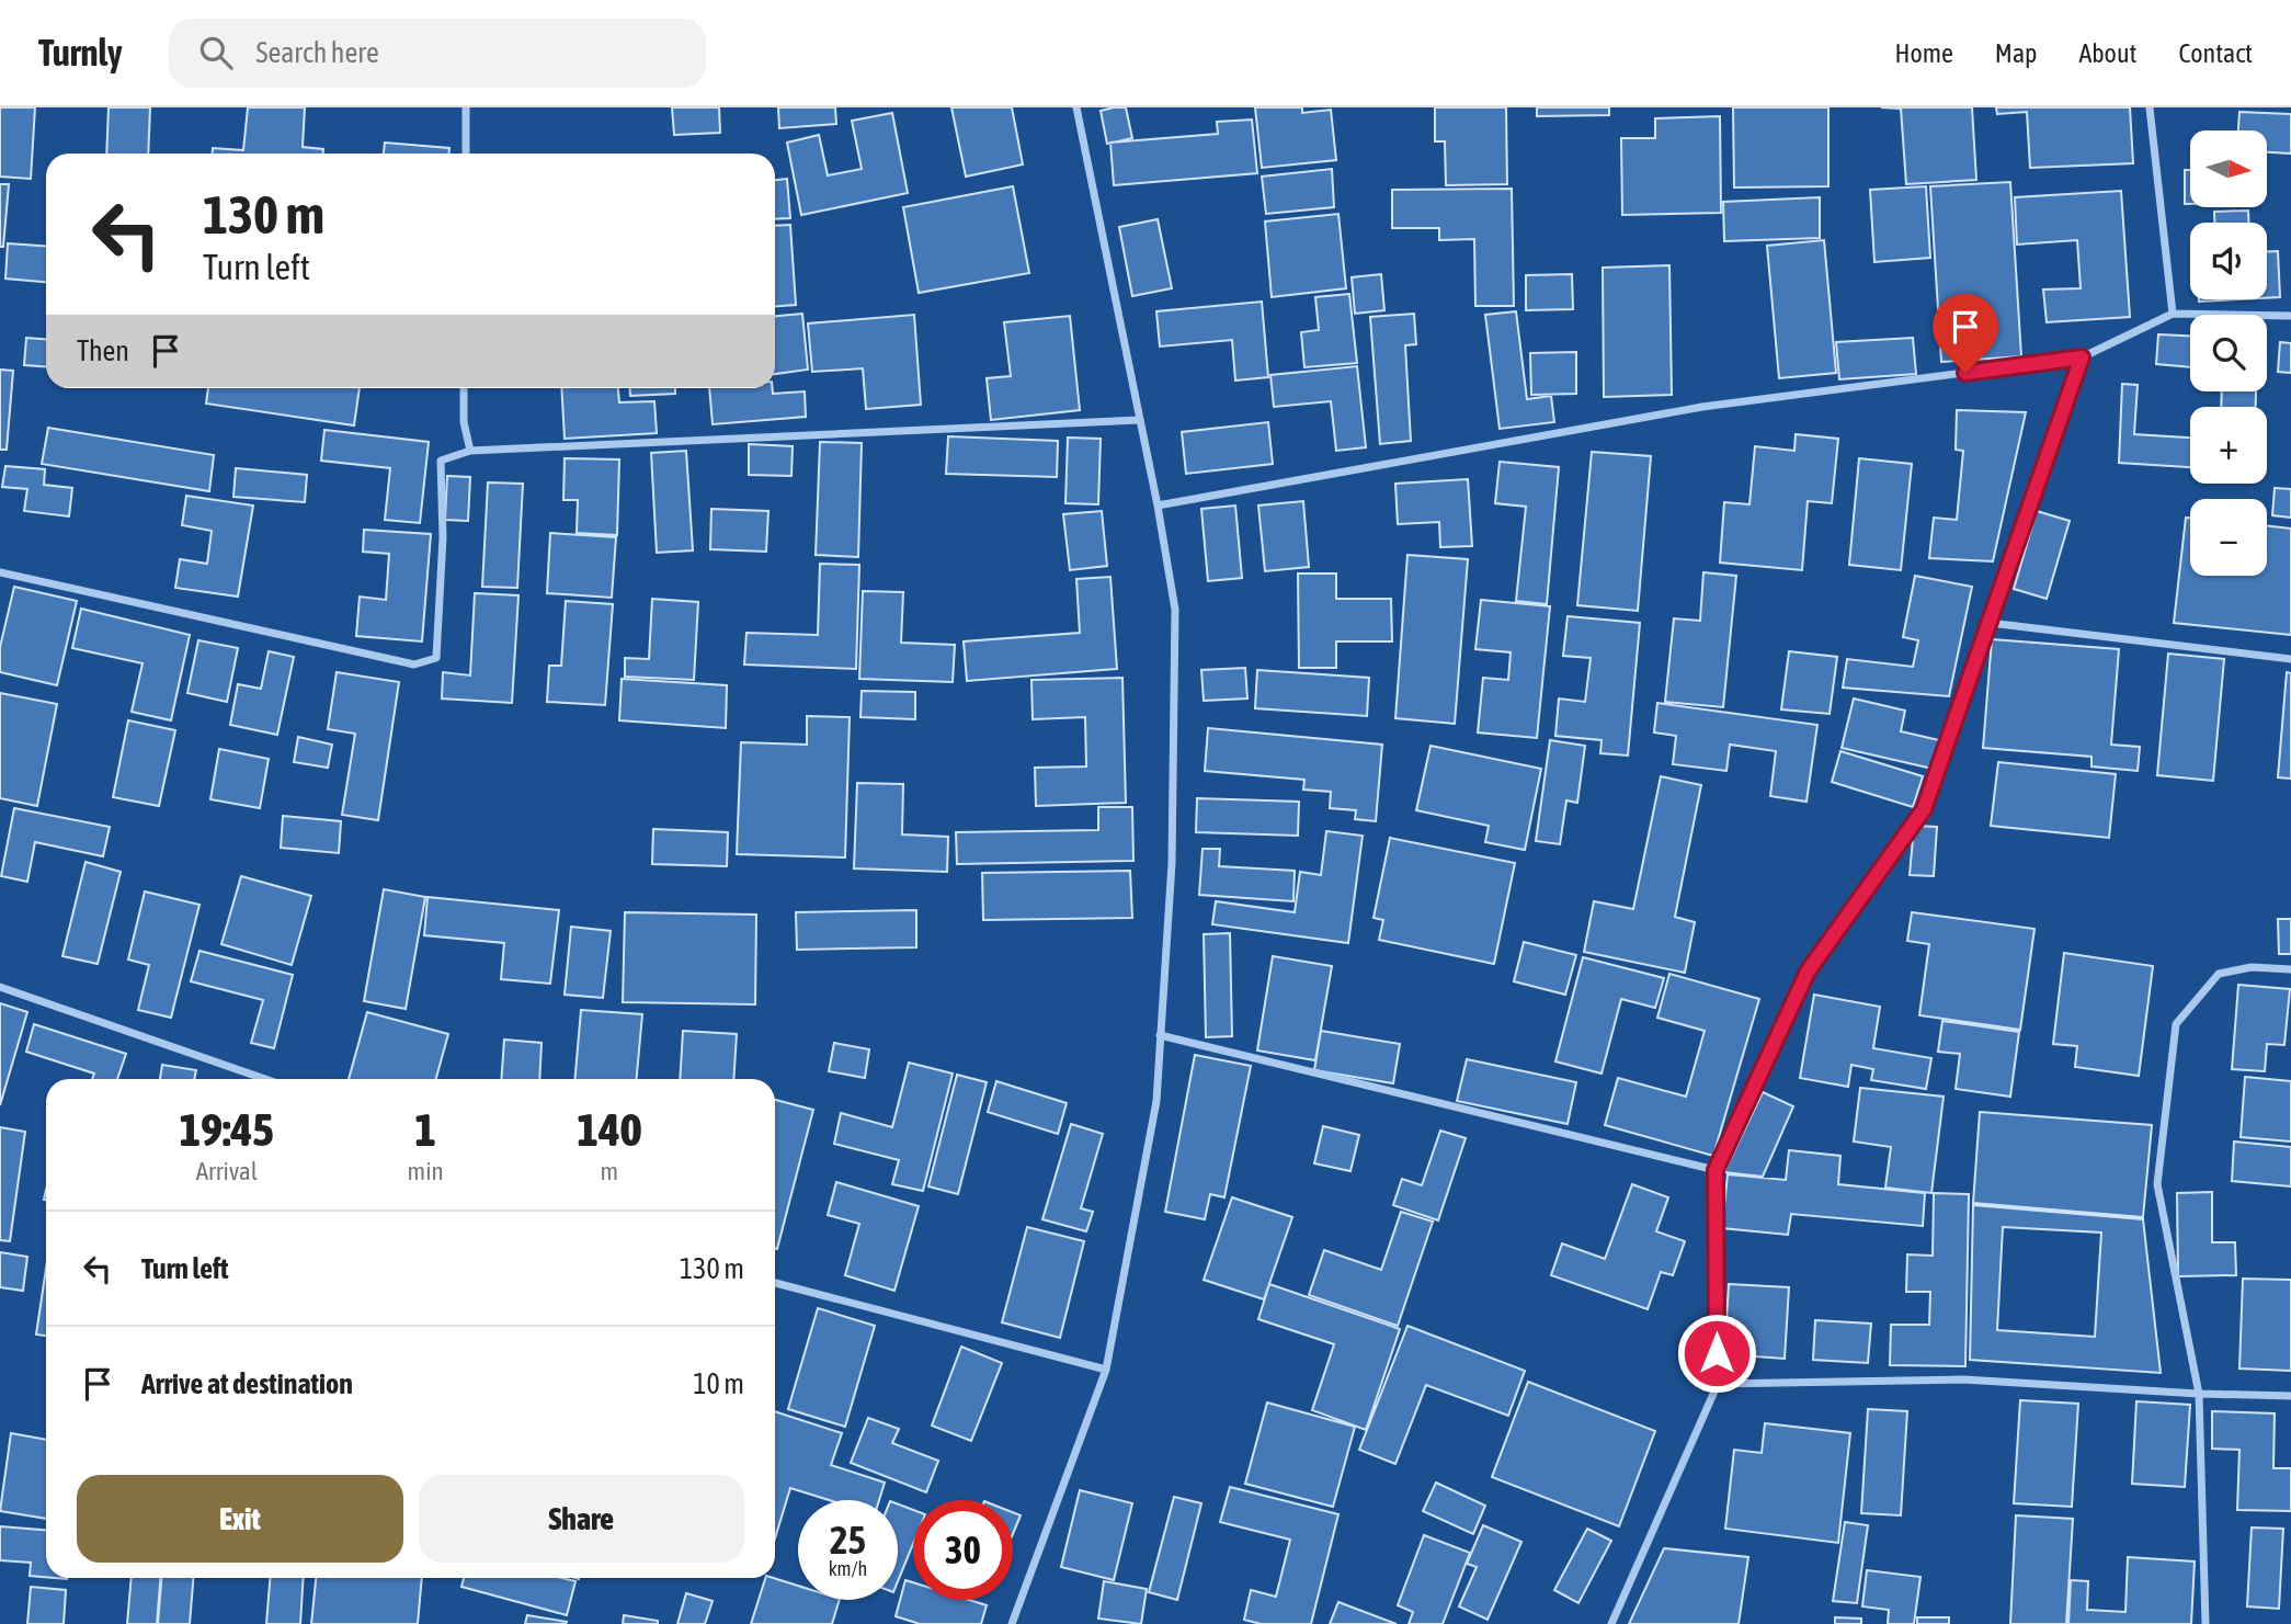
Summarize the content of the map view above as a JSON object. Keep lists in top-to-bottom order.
{
  "north": "right",
  "page": {
    "header": "Turnly",
    "search": "Search here",
    "nav": [
      "Home",
      "Map",
      "About",
      "Contact"
    ],
    "map_buttons": ["+", "−"],
    "turn": ["130 m", "Turn left"],
    "then": "Then",
    "eta": [
      "19:45",
      "Arrival",
      "1",
      "min",
      "140",
      "m"
    ],
    "list": [
      {
        "name": "Turn left",
        "value": "130 m"
      },
      {
        "name": "Arrive at destination",
        "value": "10 m"
      }
    ],
    "buttons": ["Exit", "Share"],
    "speed": "25 km/h",
    "limit": "30"
  }
}
